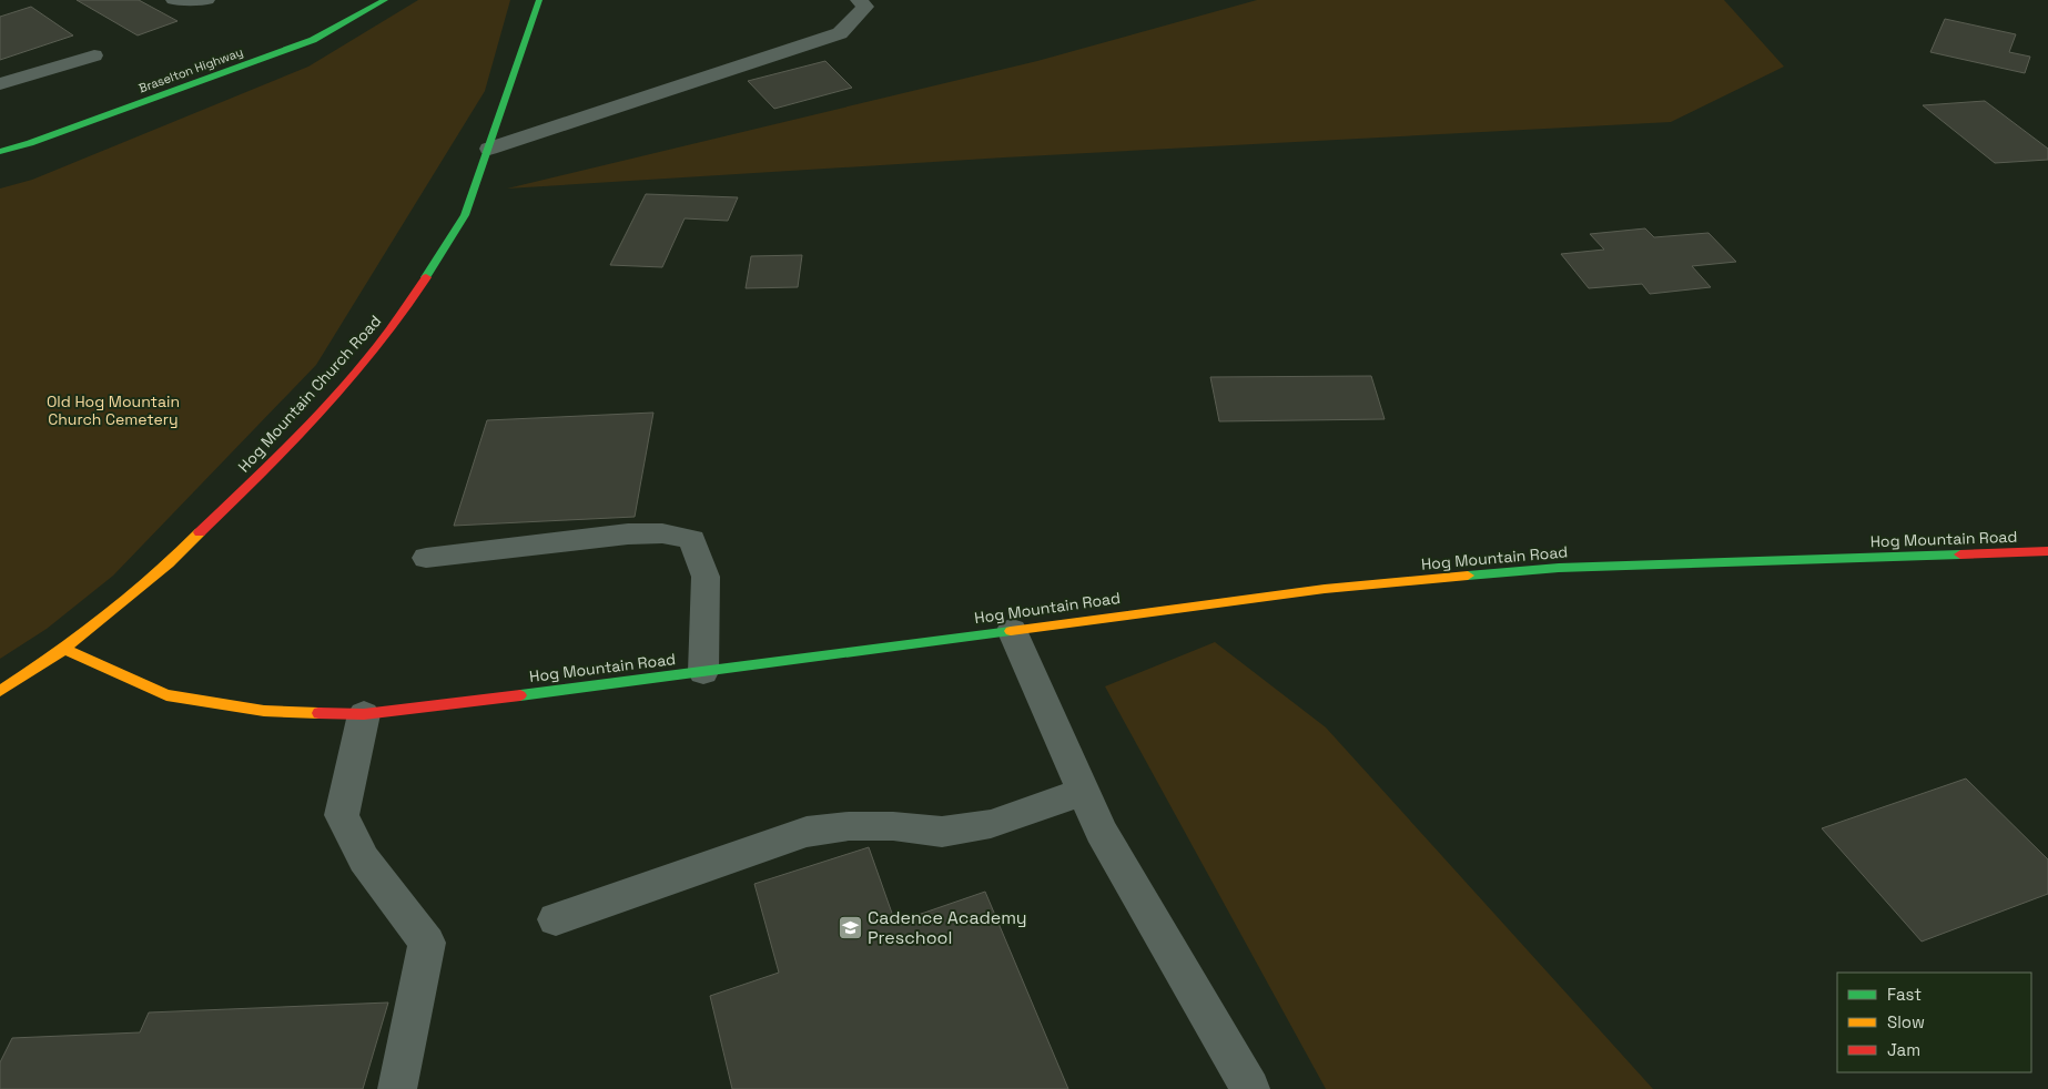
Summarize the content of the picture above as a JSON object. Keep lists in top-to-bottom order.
{
  "streets": {
    "street": ["Braselton Highway", "Hog Mountain Church Road", "Hog Mountain Road"]
  },
  "crossings": [
    ["Hog Mountain Church Road", "Hog Mountain Road"]
  ],
  "parks": ["Old Hog Mountain Church Cemetery"],
  "places": {
    "school or university": ["Cadence Academy Preschool"]
  },
  "legend": ["Fast", "Slow", "Jam"]
}
